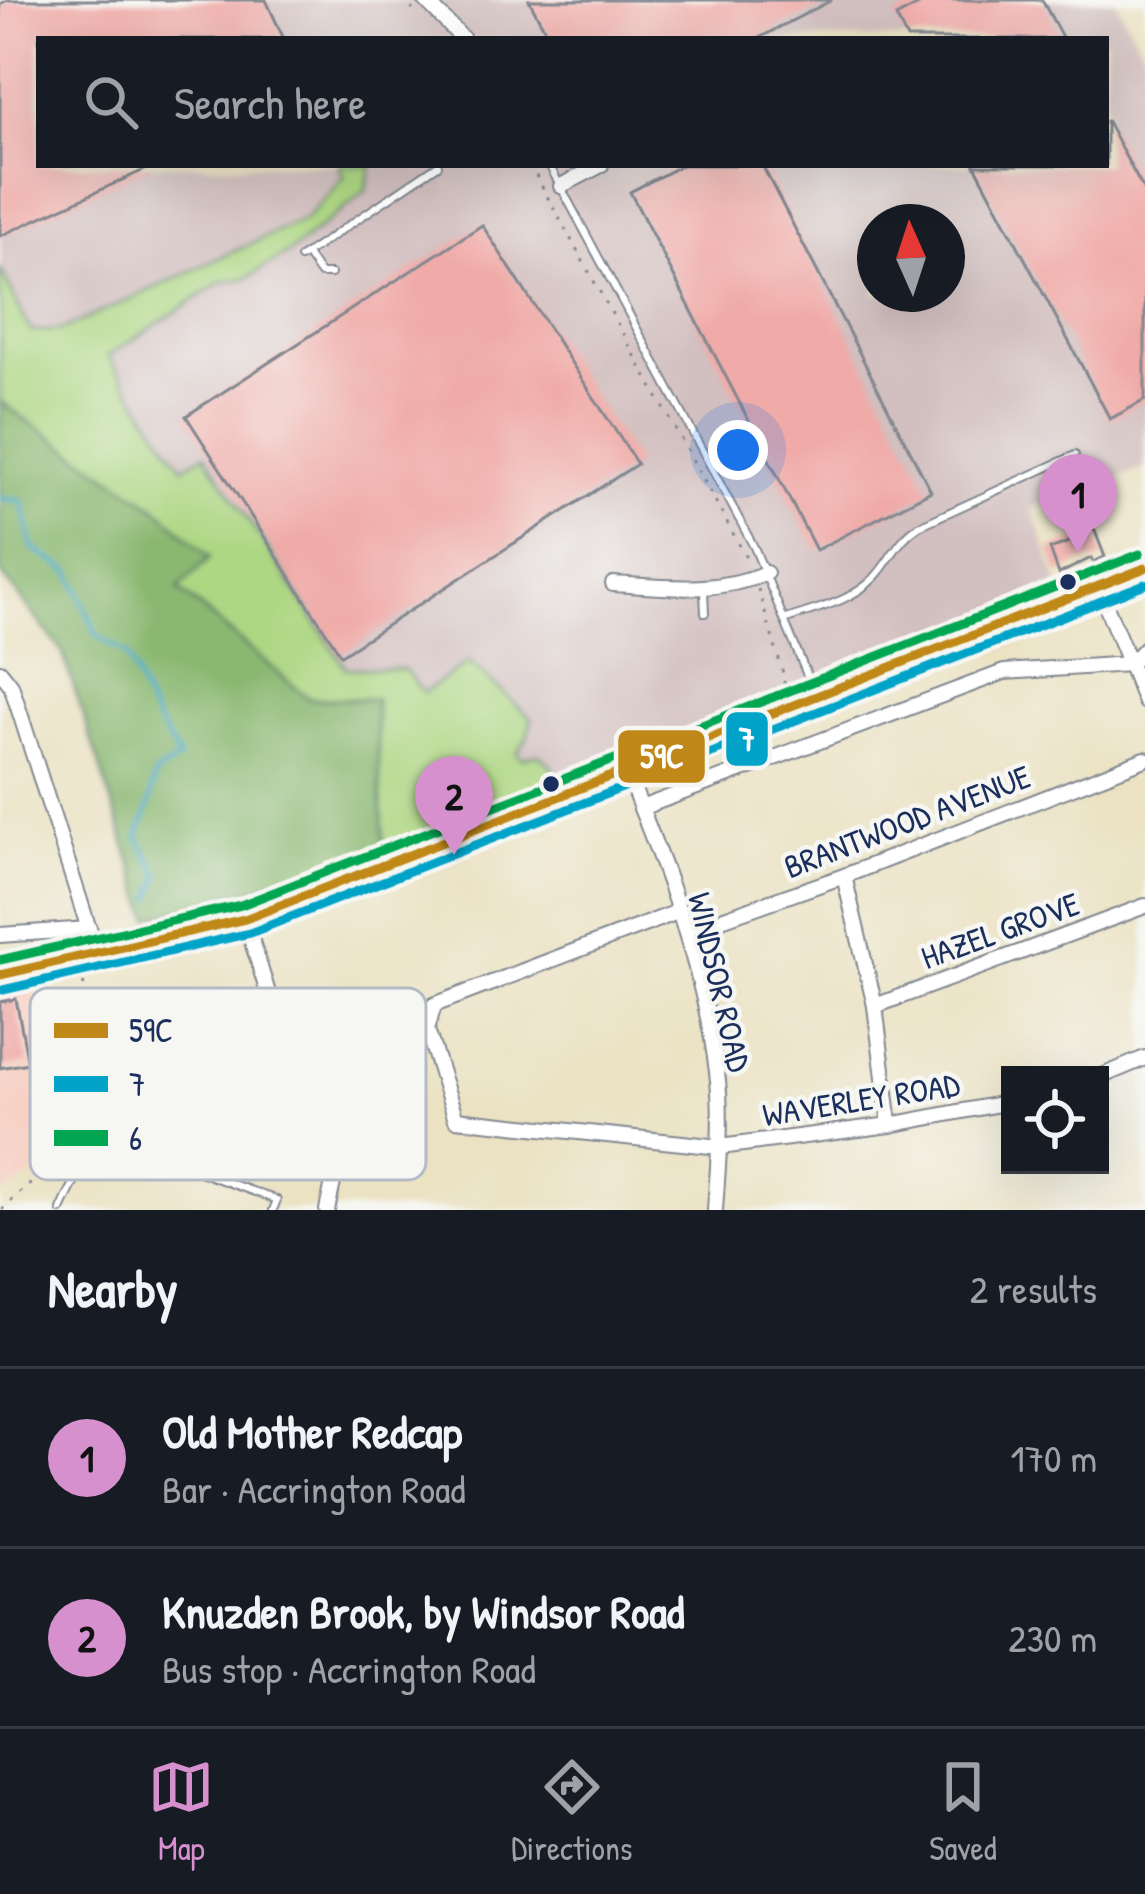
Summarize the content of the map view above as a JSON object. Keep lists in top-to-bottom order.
{
  "streets": {
    "street": [
      "BRANTWOOD AVENUE",
      "HAZEL GROVE",
      "WINDSOR ROAD",
      "WAVERLEY ROAD"
    ]
  },
  "crossings": [
    ["BRANTWOOD AVENUE", "WINDSOR ROAD"],
    ["WINDSOR ROAD", "WAVERLEY ROAD"]
  ],
  "lines": ["transit line 6", "transit line 59C", "transit line 7"],
  "legend": ["59C", "7", "6"],
  "north": "top",
  "page": {
    "search": "Search here",
    "pins": ["1", "2"],
    "heading": ["Nearby", "2 results"],
    "list": [
      {
        "mark": "1",
        "name": "Old Mother Redcap",
        "note": "Bar · Accrington Road",
        "value": "170 m"
      },
      {
        "mark": "2",
        "name": "Knuzden Brook, by Windsor Road",
        "note": "Bus stop · Accrington Road",
        "value": "230 m"
      }
    ],
    "nav": ["Map", "Directions", "Saved"]
  }
}
